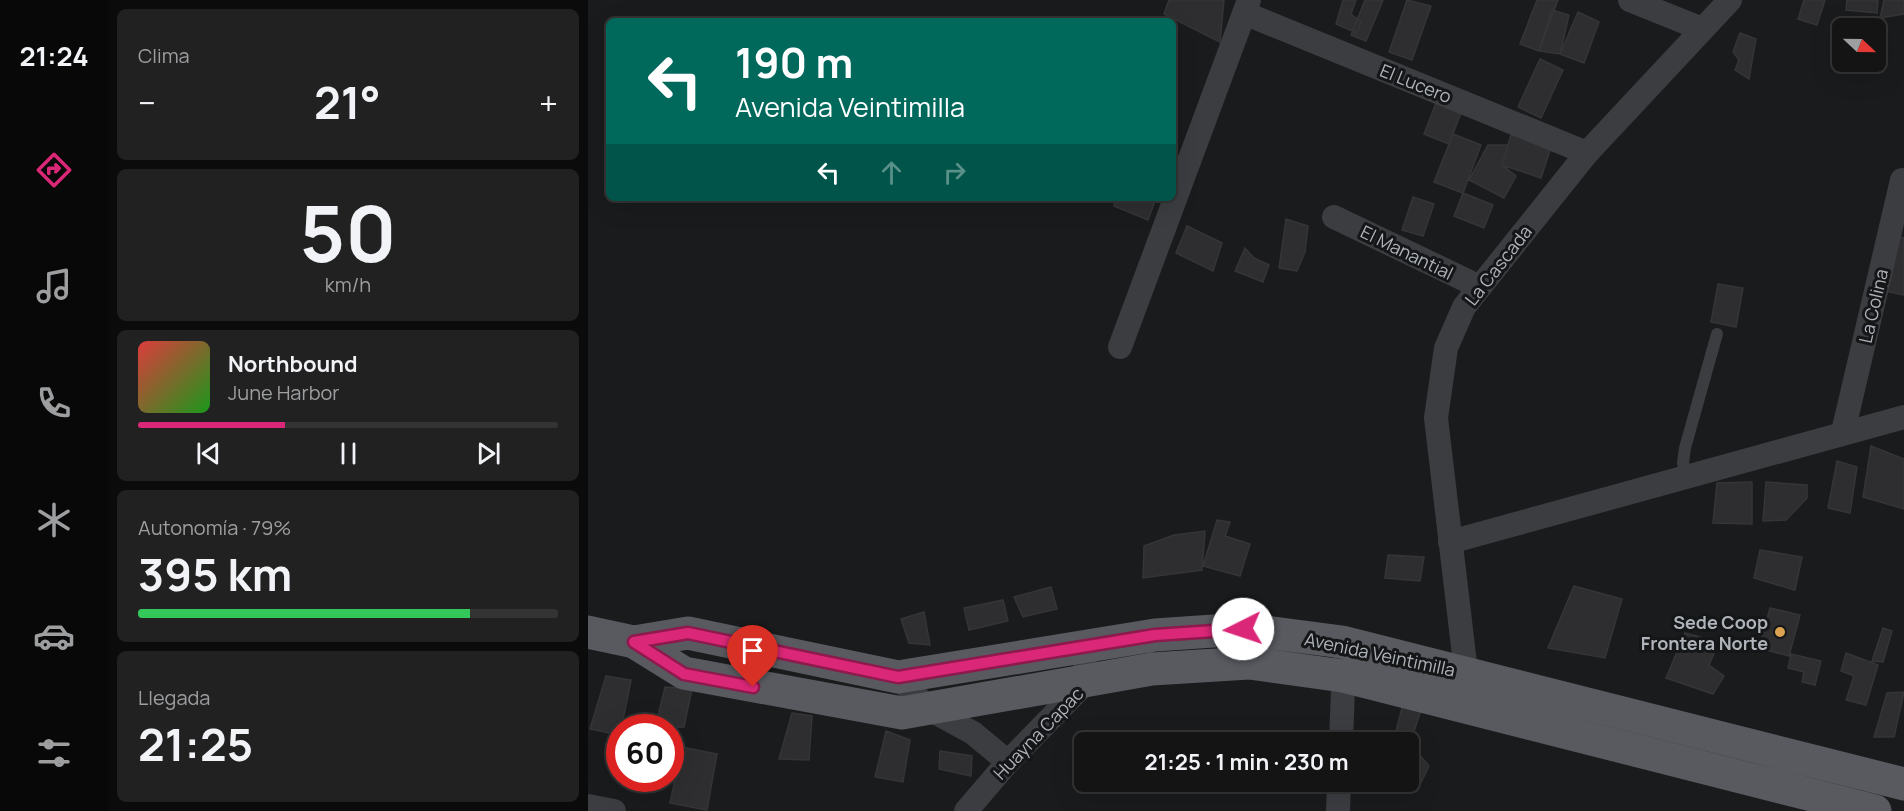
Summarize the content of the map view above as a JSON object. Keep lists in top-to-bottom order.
{
  "streets": {
    "main road": ["Avenida Veintimilla"],
    "street": [
      "El Lucero",
      "El Manantial",
      "La Cascada",
      "La Colina",
      "Huayna Capac"
    ]
  },
  "crossings": [
    ["El Lucero", "La Cascada"],
    ["El Manantial", "La Cascada"],
    ["La Cascada", "Avenida Veintimilla"],
    ["Avenida Veintimilla", "Huayna Capac"]
  ],
  "places": ["Sede Coop Frontera Norte"],
  "north": "right",
  "page": {
    "tabs": "21:24",
    "tile": [
      "Clima",
      ["50", "km/h"],
      ["Autonomía · 79%", "395 km"],
      ["Llegada", "21:25"]
    ],
    "turn": ["190 m", "Avenida Veintimilla"],
    "heat": ["−", "21°", "+"],
    "song": ["Northbound", "June Harbor"],
    "limit": "60",
    "trip": "21:25 · 1 min · 230 m"
  }
}
